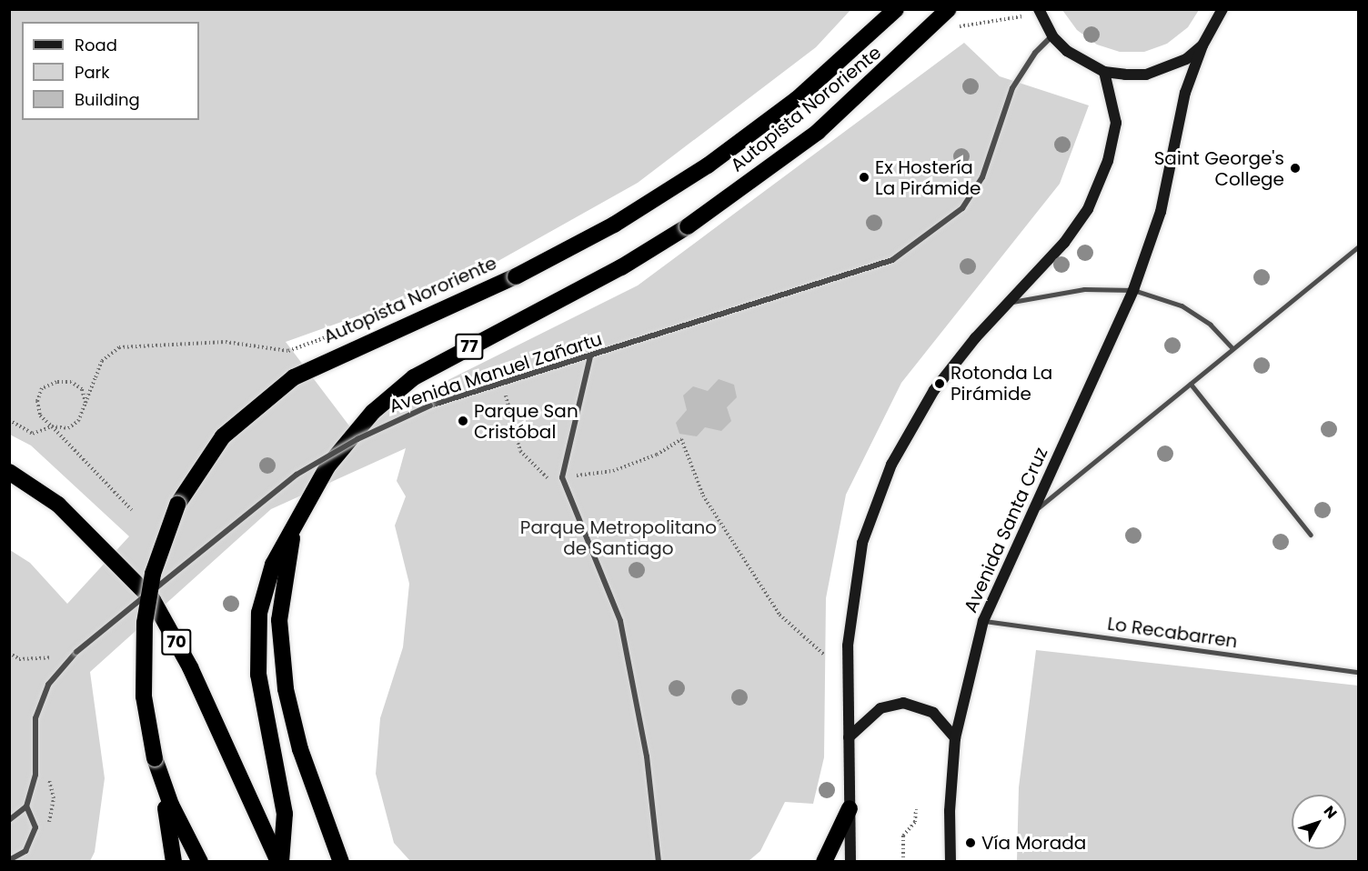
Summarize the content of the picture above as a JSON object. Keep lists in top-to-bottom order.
{
  "streets": {
    "highway": ["Autopista Nororiente", "77", "70"],
    "street": ["Avenida Manuel Zañartu", "Avenida Santa Cruz"],
    "lane": ["Lo Recabarren"]
  },
  "crossings": [
    ["Avenida Santa Cruz", "Lo Recabarren"]
  ],
  "parks": ["Parque Metropolitano de Santiago"],
  "places": [
    "Saint George's College",
    "Ex Hostería La Pirámide",
    "Rotonda La Pirámide",
    "Parque San Cristóbal",
    "Vía Morada"
  ],
  "legend": ["Road", "Park", "Building"],
  "north": "top right"
}
